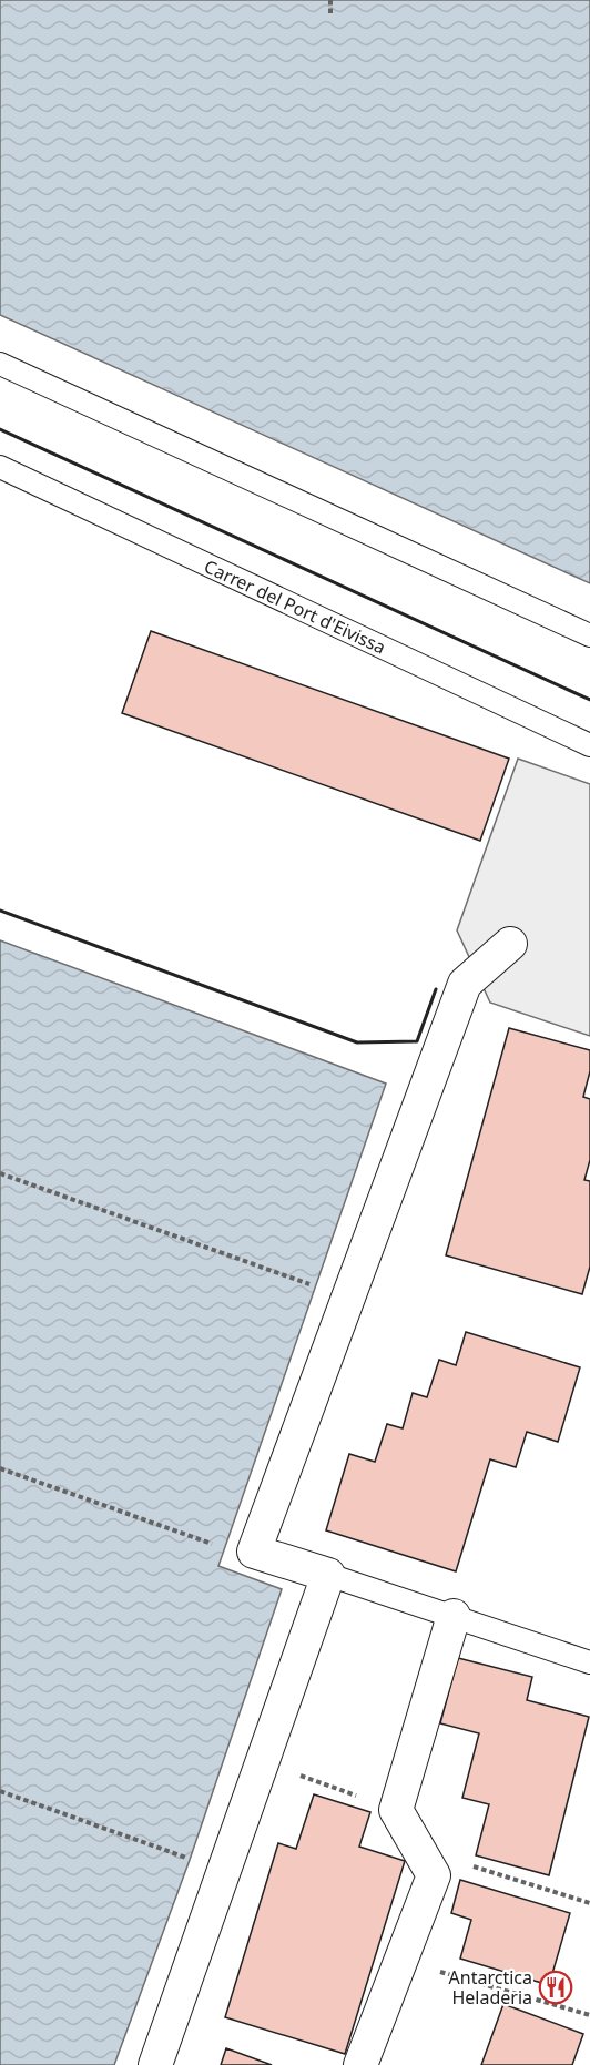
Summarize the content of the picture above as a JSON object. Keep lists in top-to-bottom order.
{
  "streets": {
    "lane": ["Carrer del Port d'Eivissa"]
  },
  "places": {
    "restaurant": ["Antarctica Heladeria"]
  }
}
